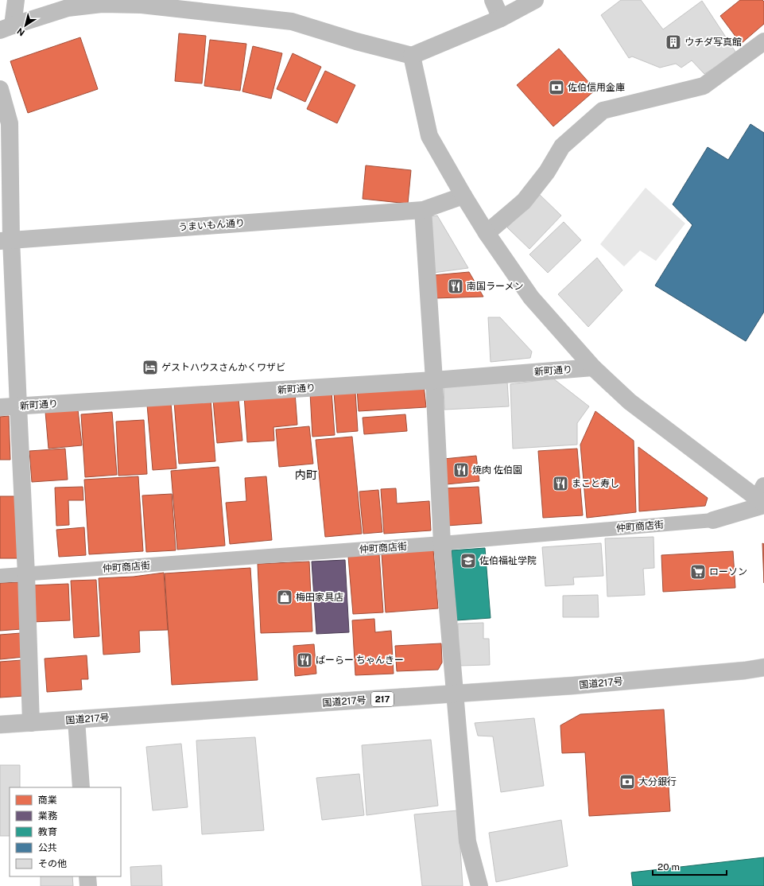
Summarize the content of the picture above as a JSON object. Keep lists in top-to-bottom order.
{
  "streets": {
    "main road": [
      "うまいもん通り",
      "新町通り",
      "仲町商店街",
      "国道217号",
      "217"
    ]
  },
  "districts": ["内町"],
  "places": {
    "building": ["ウチダ写真館"],
    "bank": ["佐伯信用金庫", "大分銀行"],
    "restaurant": [
      "南国ラーメン",
      "焼肉 佐伯園",
      "まこと寿し",
      "ぱーらー ちゃんきー"
    ],
    "hotel": ["ゲストハウスさんかくワザビ"],
    "school or university": ["佐伯福祉学院"],
    "supermarket": ["ローソン"],
    "shop": ["梅田家具店"]
  },
  "legend": [
    "商業",
    "業務",
    "教育",
    "公共",
    "その他"
  ],
  "scale_bar": "20 m",
  "north": "bottom left"
}
